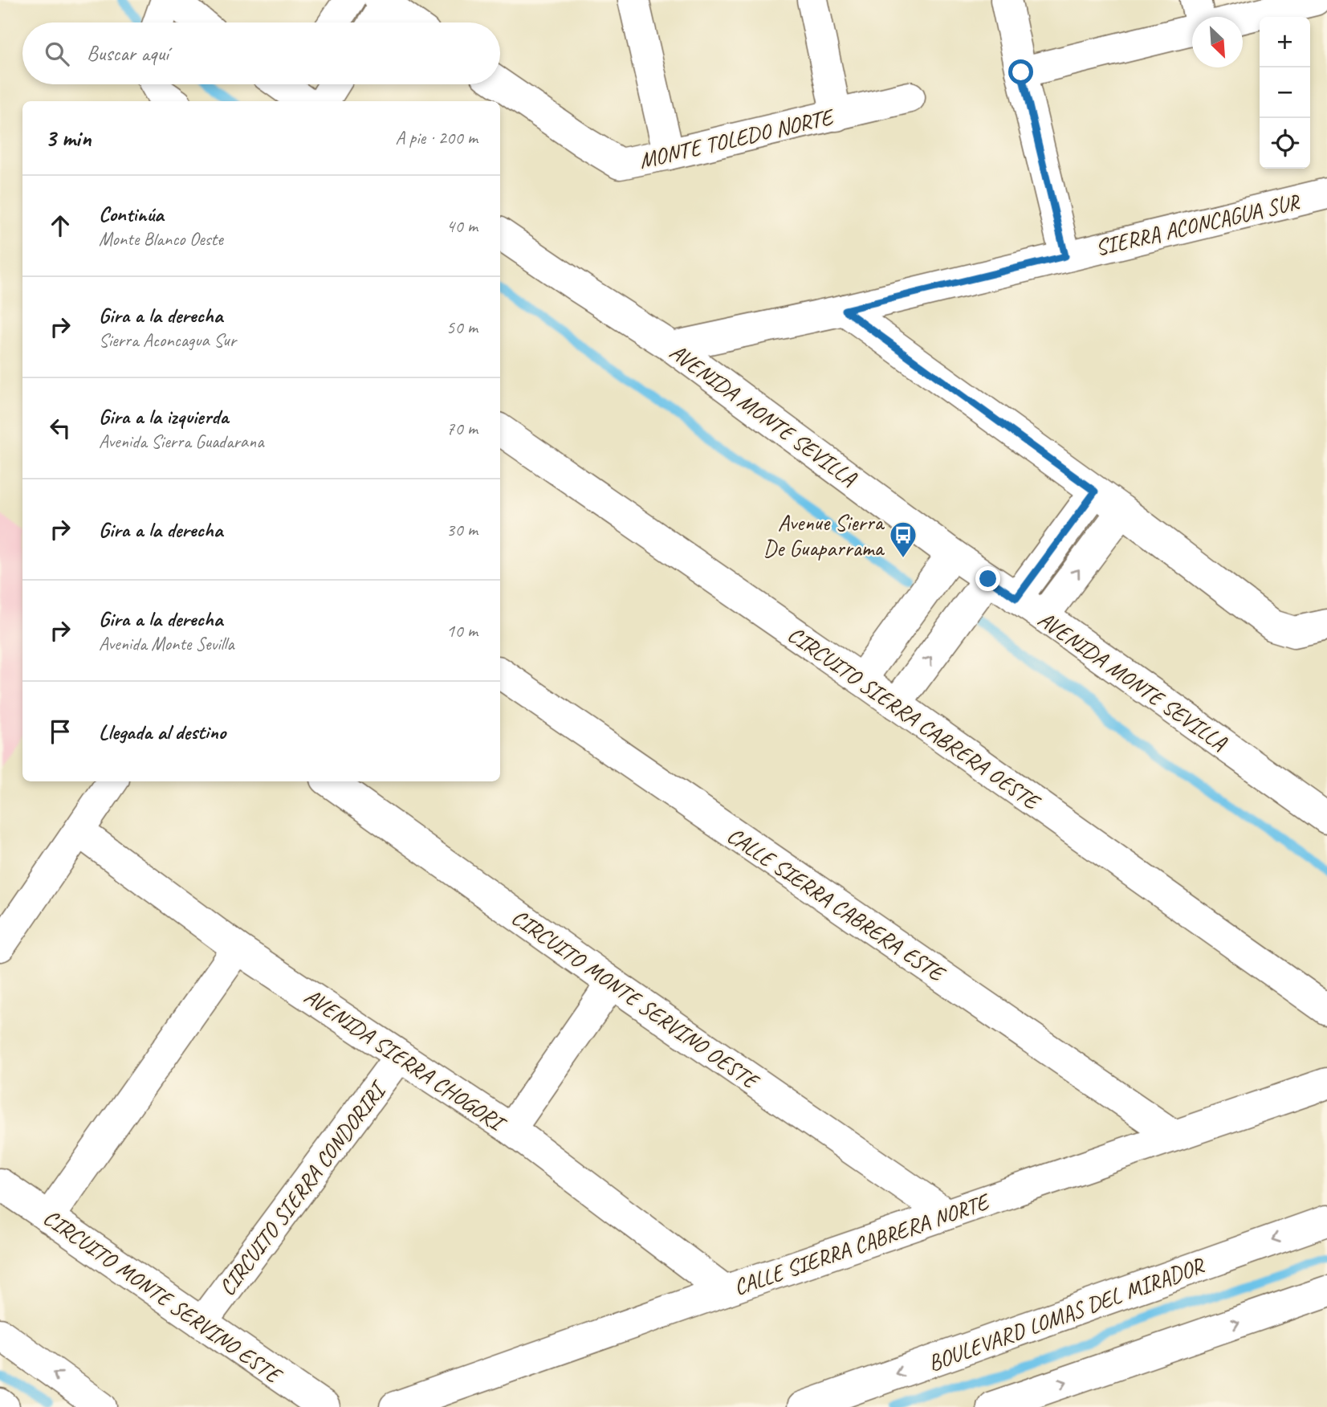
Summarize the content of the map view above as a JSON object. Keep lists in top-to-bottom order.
{
  "streets": {
    "street": [
      "MONTE TOLEDO NORTE",
      "SIERRA ACONCAGUA SUR",
      "AVENIDA MONTE SEVILLA",
      "CIRCUITO SIERRA CABRERA OESTE",
      "CALLE SIERRA CABRERA ESTE",
      "CIRCUITO MONTE SERVINO OESTE",
      "AVENIDA SIERRA CHOGORI",
      "CIRCUITO SIERRA CONDORIRI",
      "CALLE SIERRA CABRERA NORTE",
      "CIRCUITO MONTE SERVINO ESTE",
      "BOULEVARD LOMAS DEL MIRADOR"
    ]
  },
  "crossings": [
    ["SIERRA ACONCAGUA SUR", "AVENIDA MONTE SEVILLA"],
    ["CALLE SIERRA CABRERA ESTE", "CALLE SIERRA CABRERA NORTE"],
    ["CIRCUITO MONTE SERVINO OESTE", "CALLE SIERRA CABRERA NORTE"],
    ["AVENIDA SIERRA CHOGORI", "CIRCUITO SIERRA CONDORIRI"],
    ["AVENIDA SIERRA CHOGORI", "CALLE SIERRA CABRERA NORTE"],
    ["CIRCUITO SIERRA CONDORIRI", "CIRCUITO MONTE SERVINO ESTE"]
  ],
  "places": {
    "bus stop": ["Avenue Sierra De Guaparrama"]
  },
  "north": "bottom right",
  "page": {
    "map_buttons": ["+", "−"],
    "search": "Buscar aquí",
    "heading": ["3 min", "A pie · 200 m"],
    "list": [
      ["Continúa", "Monte Blanco Oeste", "40 m"],
      ["Gira a la derecha", "Sierra Aconcagua Sur", "50 m"],
      ["Gira a la izquierda", "Avenida Sierra Guadarana", "70 m"],
      ["Gira a la derecha", "30 m"],
      ["Gira a la derecha", "Avenida Monte Sevilla", "10 m"],
      "Llegada al destino"
    ]
  }
}
